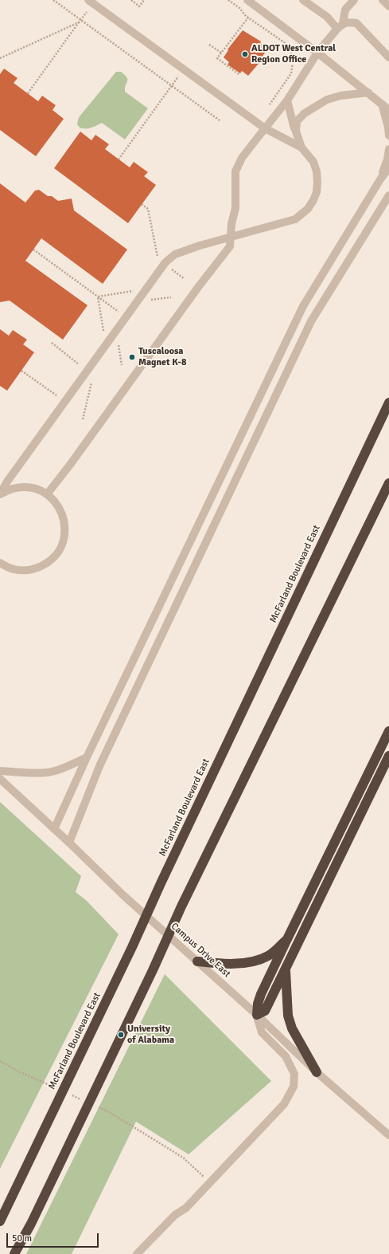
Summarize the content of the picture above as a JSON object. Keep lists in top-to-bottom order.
{
  "streets": {
    "highway": ["McFarland Boulevard East"],
    "street": ["Campus Drive East"]
  },
  "places": ["ALDOT West Central Region Office", "Tuscaloosa Magnet K-8", "University of Alabama"],
  "scale_bar": "50 m"
}
